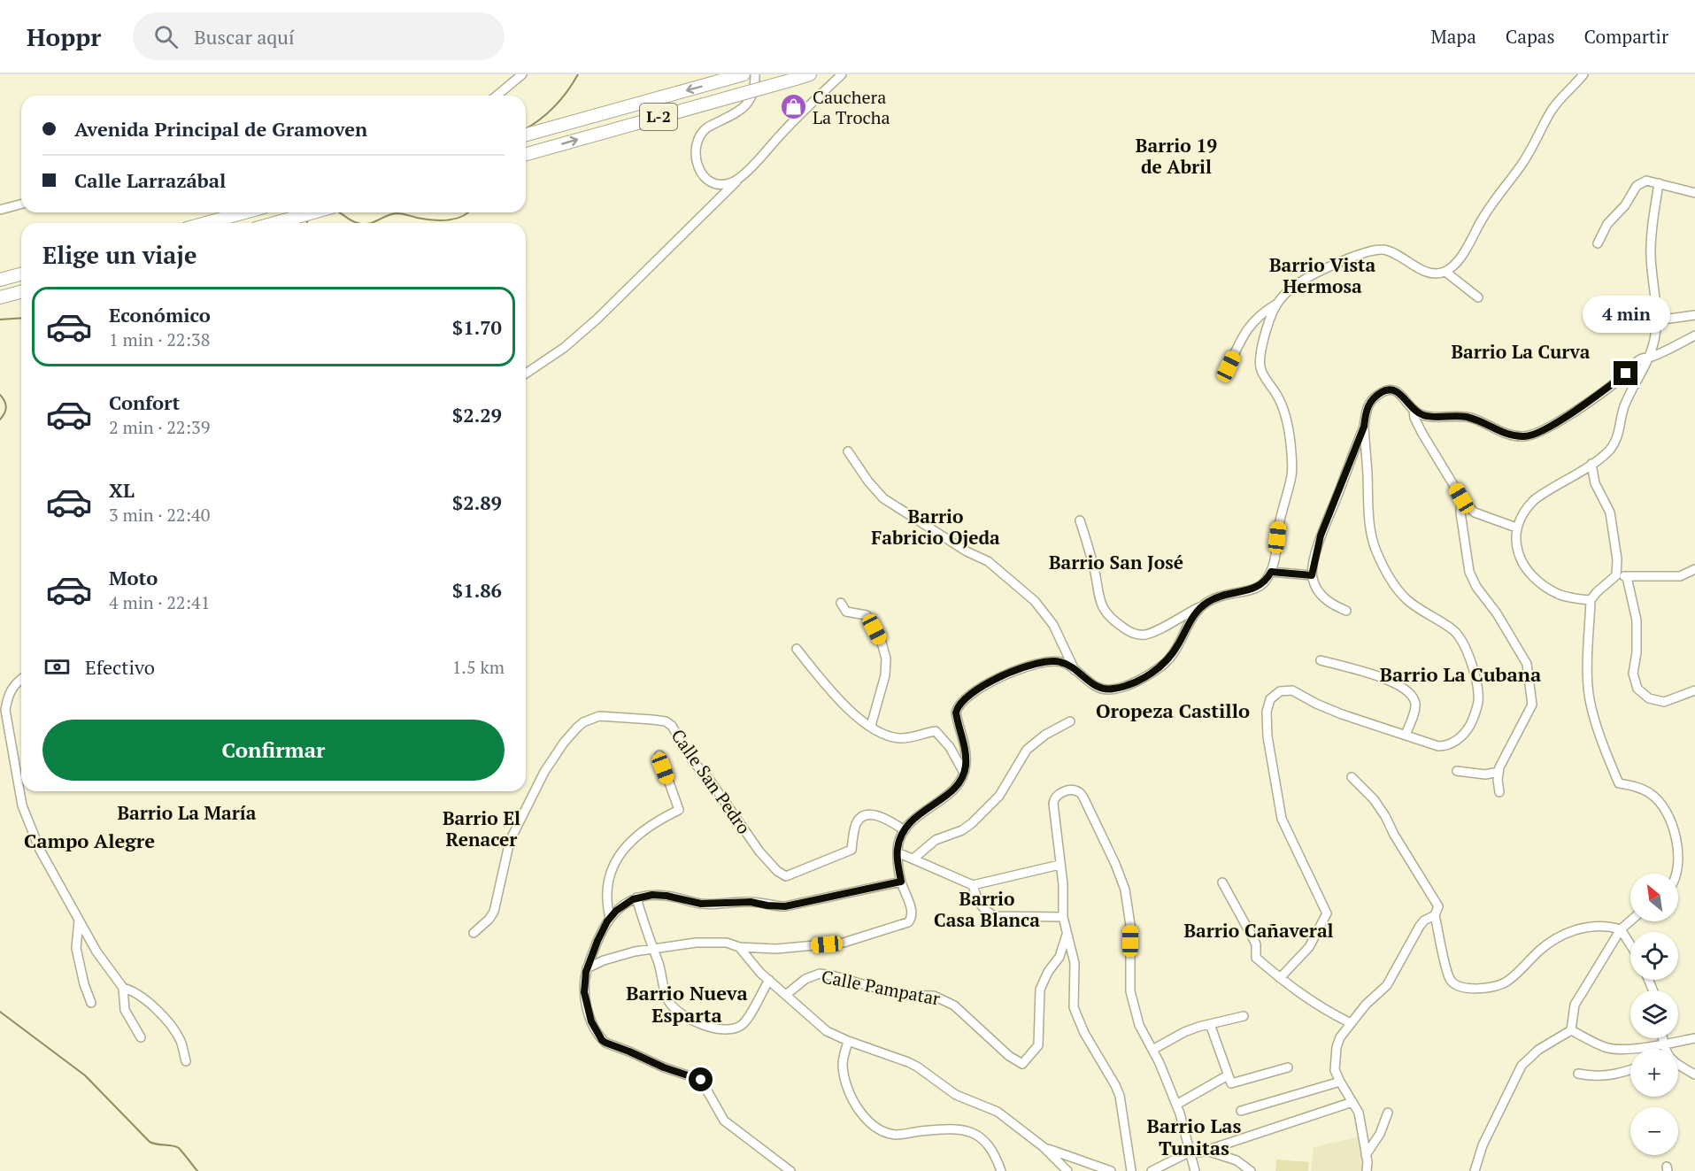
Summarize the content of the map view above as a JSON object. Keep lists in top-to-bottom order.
{
  "streets": {
    "highway": ["L-2"],
    "street": ["Calle San Pedro", "Calle Pampatar"]
  },
  "districts": [
    "Barrio 19 de Abril",
    "Barrio Vista Hermosa",
    "Barrio La Curva",
    "Barrio Fabricio Ojeda",
    "Barrio San José",
    "Barrio La Cubana",
    "Oropeza Castillo",
    "Barrio La María",
    "Barrio El Renacer",
    "Campo Alegre",
    "Barrio Casa Blanca",
    "Barrio Cañaveral",
    "Barrio Nueva Esparta",
    "Barrio Las Tunitas"
  ],
  "places": {
    "shop": ["Cauchera La Trocha"]
  },
  "north": "top left",
  "page": {
    "header": "Hoppr",
    "search": "Buscar aquí",
    "nav": ["Mapa", "Capas", "Compartir"],
    "banner": ["Avenida Principal de Gramoven", "Calle Larrazábal"],
    "heading": "Elige un viaje",
    "list": [
      {
        "name": "Económico",
        "note": "1 min · 22:38",
        "value": "$1.70"
      },
      {
        "name": "Confort",
        "note": "2 min · 22:39",
        "value": "$2.29"
      },
      {
        "name": "XL",
        "note": "3 min · 22:40",
        "value": "$2.89"
      },
      {
        "name": "Moto",
        "note": "4 min · 22:41",
        "value": "$1.86"
      }
    ],
    "bubble": "4 min",
    "pay": ["Efectivo", "1.5 km"],
    "buttons": "Confirmar",
    "map_buttons": ["+", "−"]
  }
}
